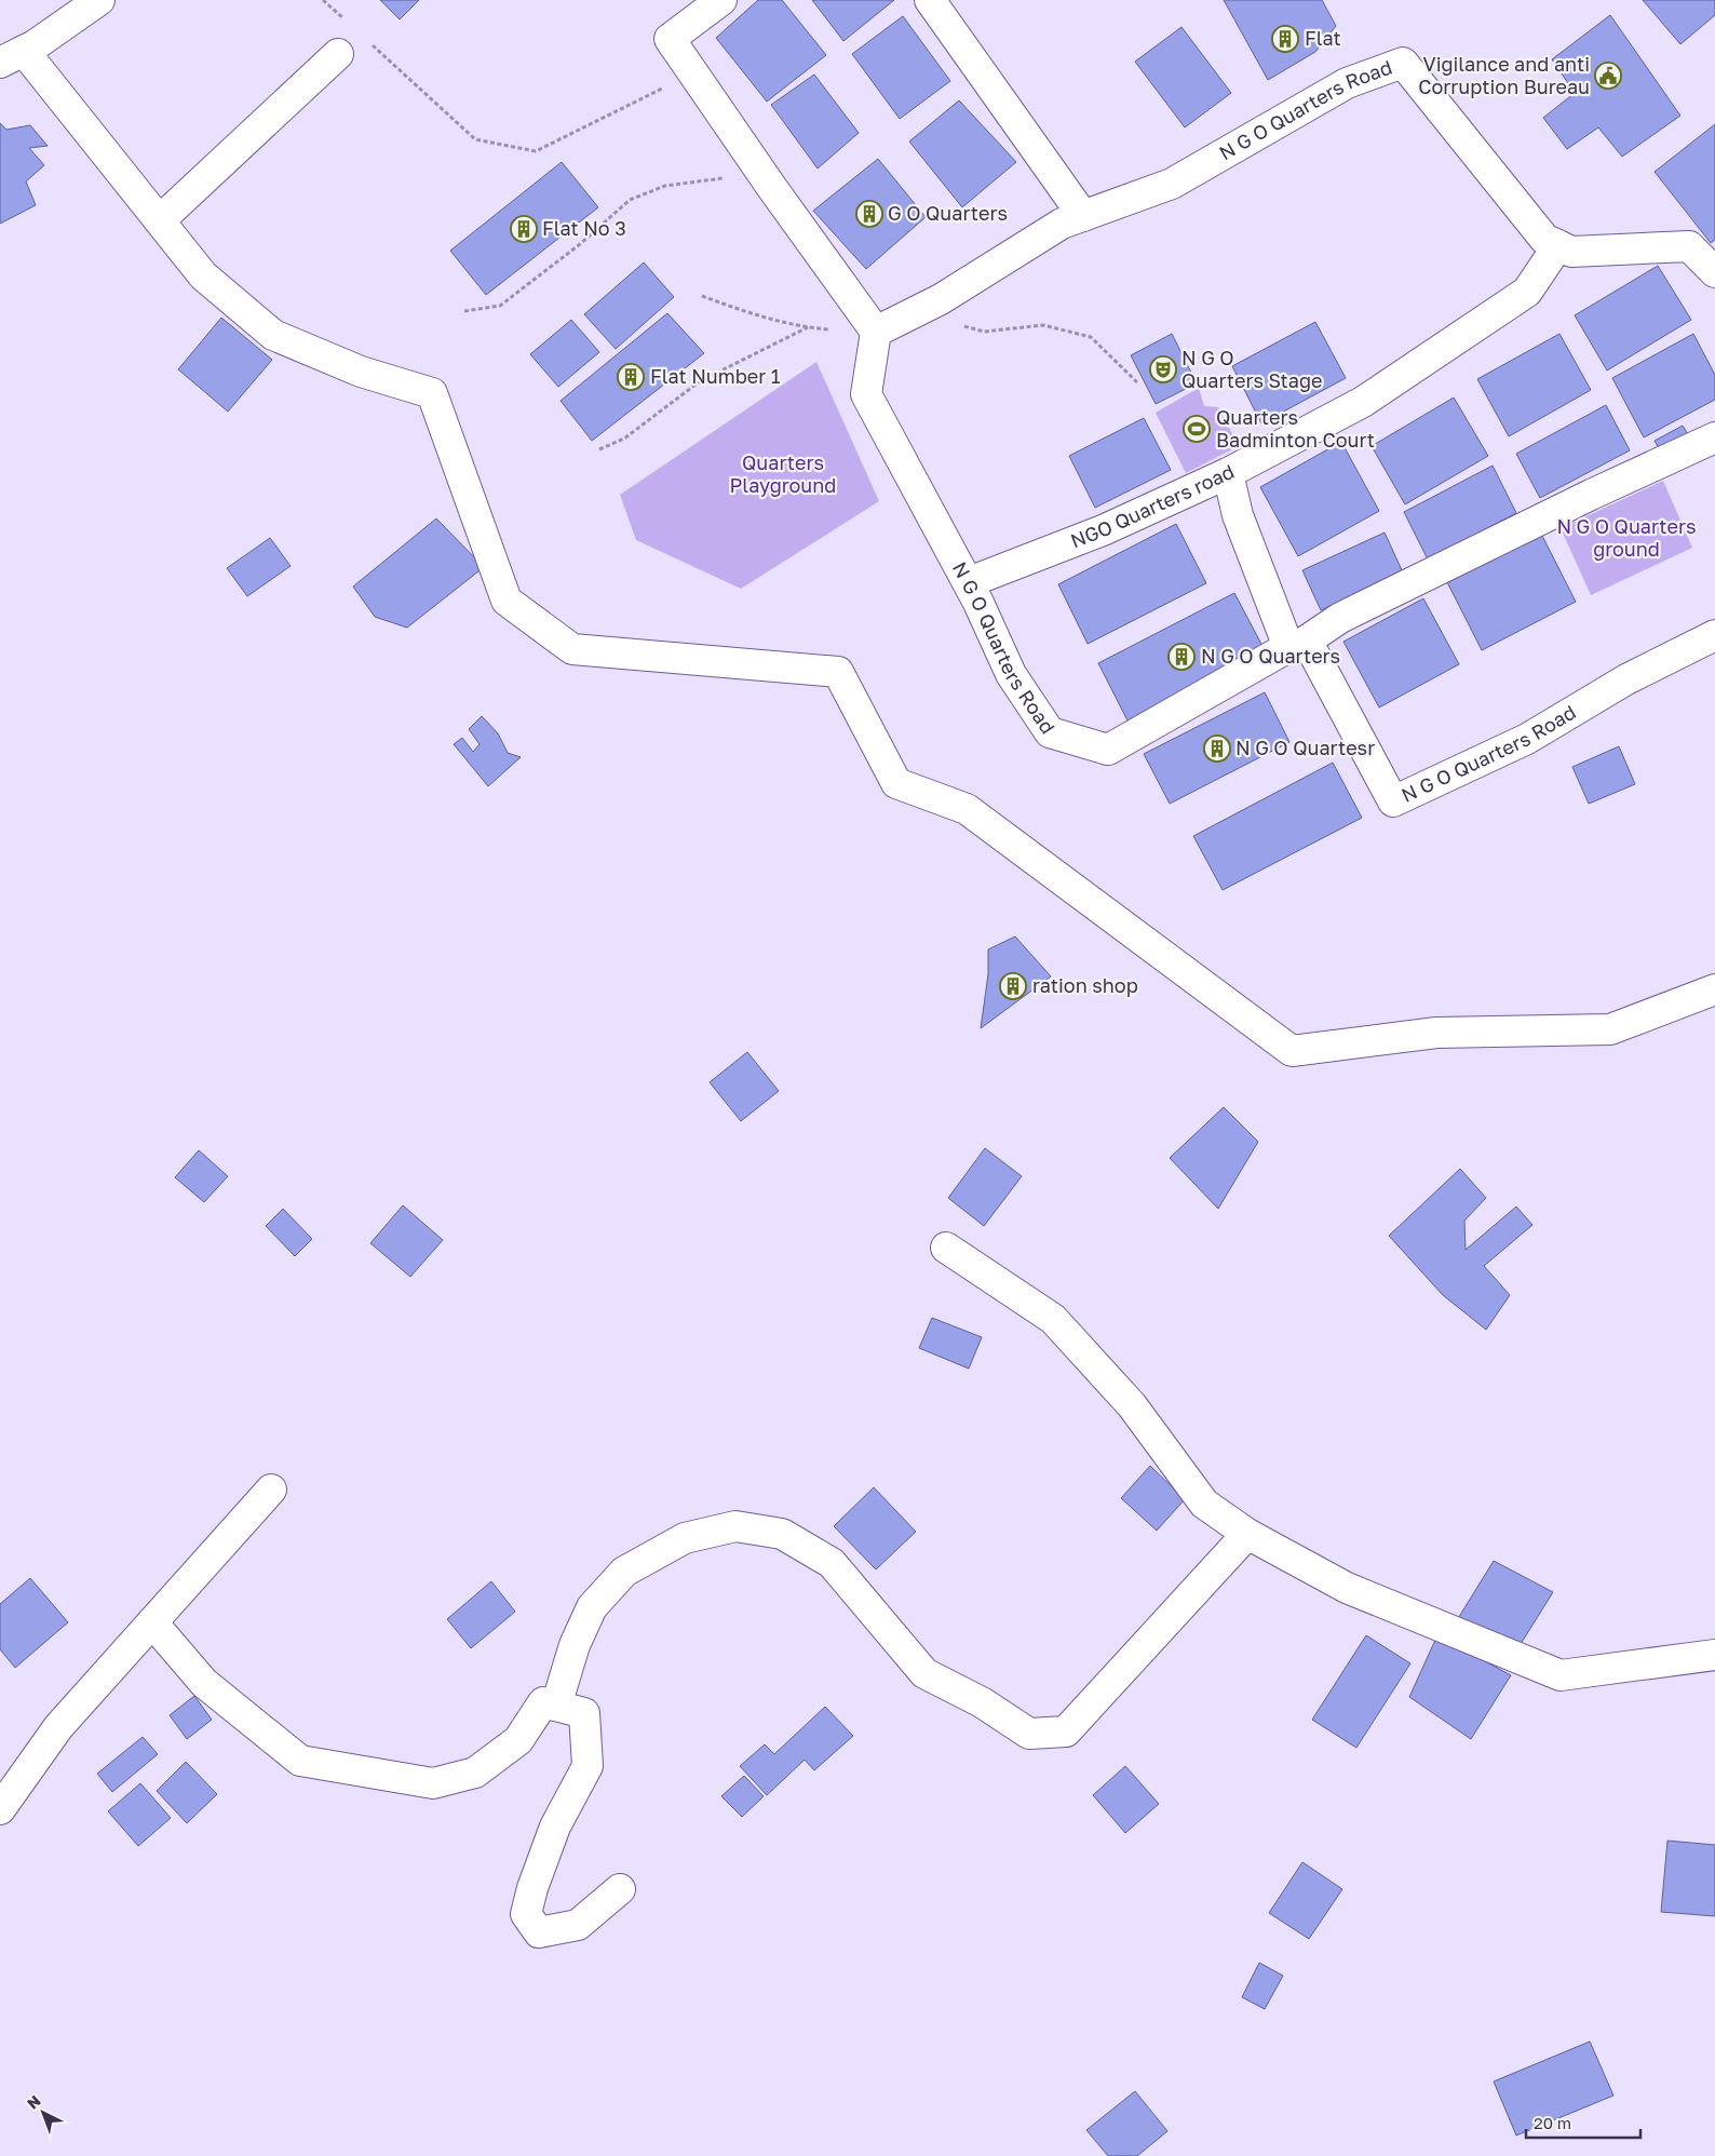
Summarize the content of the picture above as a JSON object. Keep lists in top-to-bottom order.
{
  "streets": {
    "street": ["N G O Quarters Road", "NGO Quarters road"]
  },
  "crossings": [
    ["N G O Quarters Road", "NGO Quarters road"]
  ],
  "parks": ["Quarters Playground", "N G O Quarters ground"],
  "places": {
    "building": [
      "Flat",
      "G O Quarters",
      "Flat No 3",
      "Flat Number 1",
      "N G O Quarters",
      "N G O Quartesr",
      "ration shop"
    ],
    "public building": ["Vigilance and anti Corruption Bureau"],
    "theatre": ["N G O Quarters Stage"],
    "sports": ["Quarters Badminton Court"]
  },
  "scale_bar": "20 m",
  "north": "top left"
}
